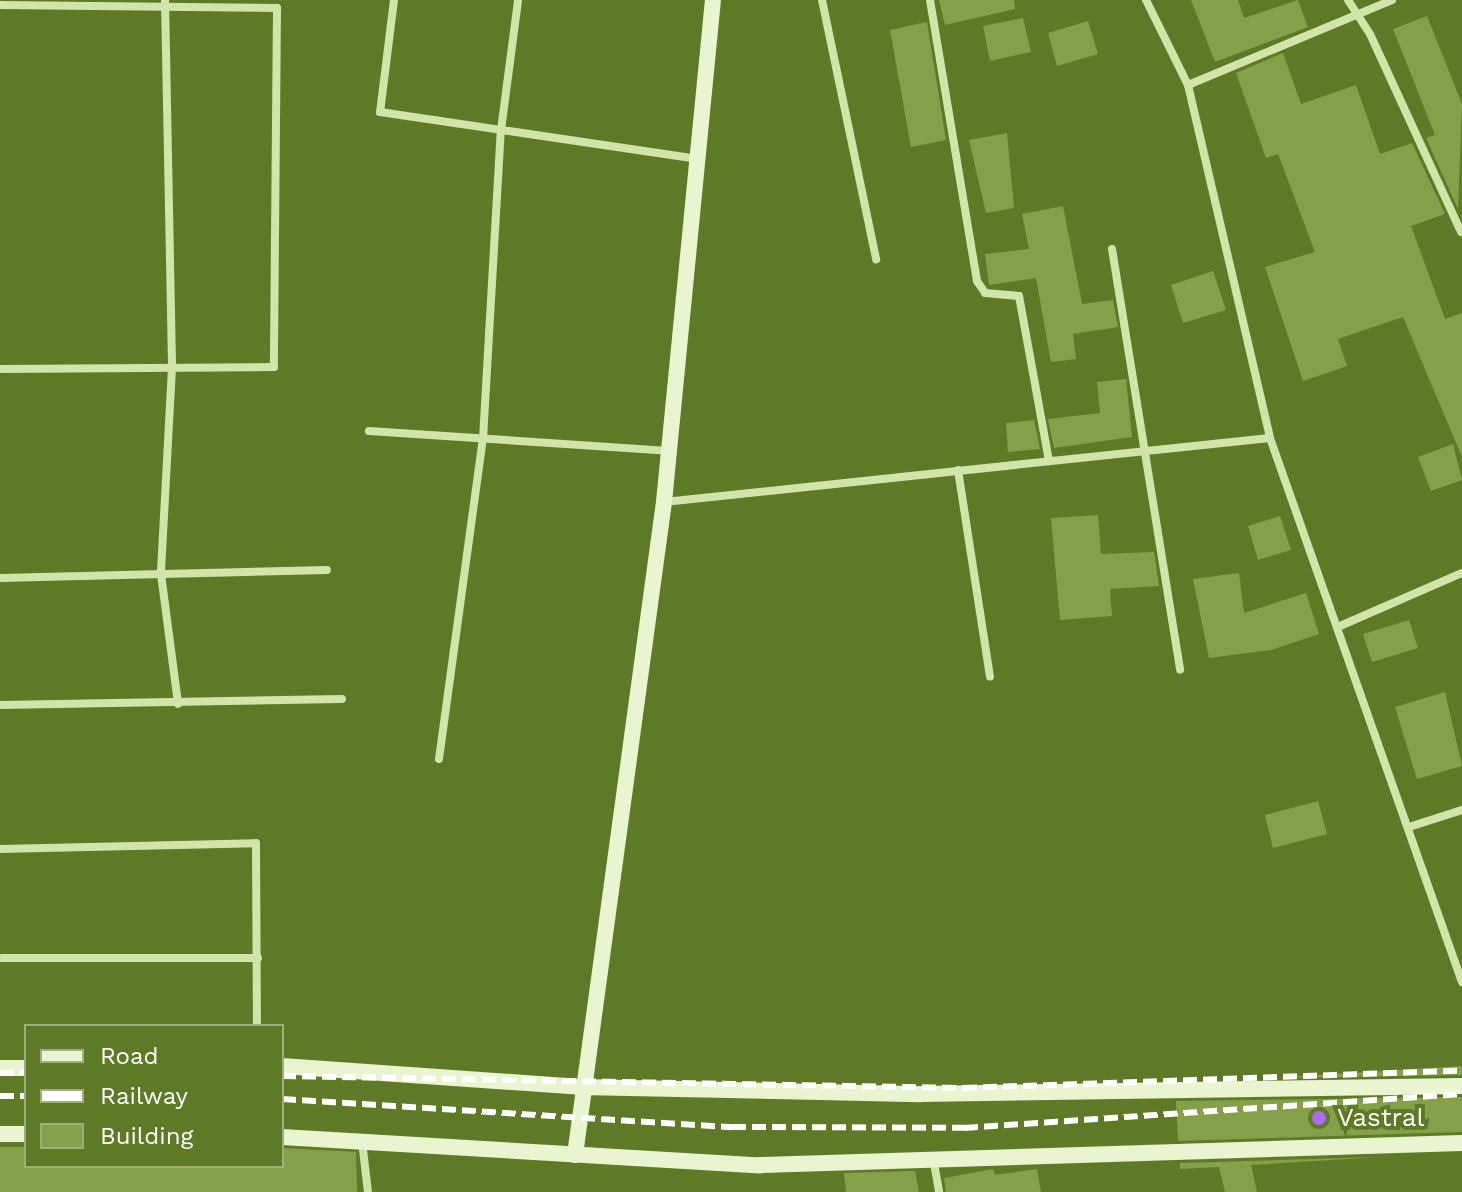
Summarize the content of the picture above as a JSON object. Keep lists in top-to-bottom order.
{
  "places": ["Vastral"],
  "legend": ["Road", "Railway", "Building"]
}
